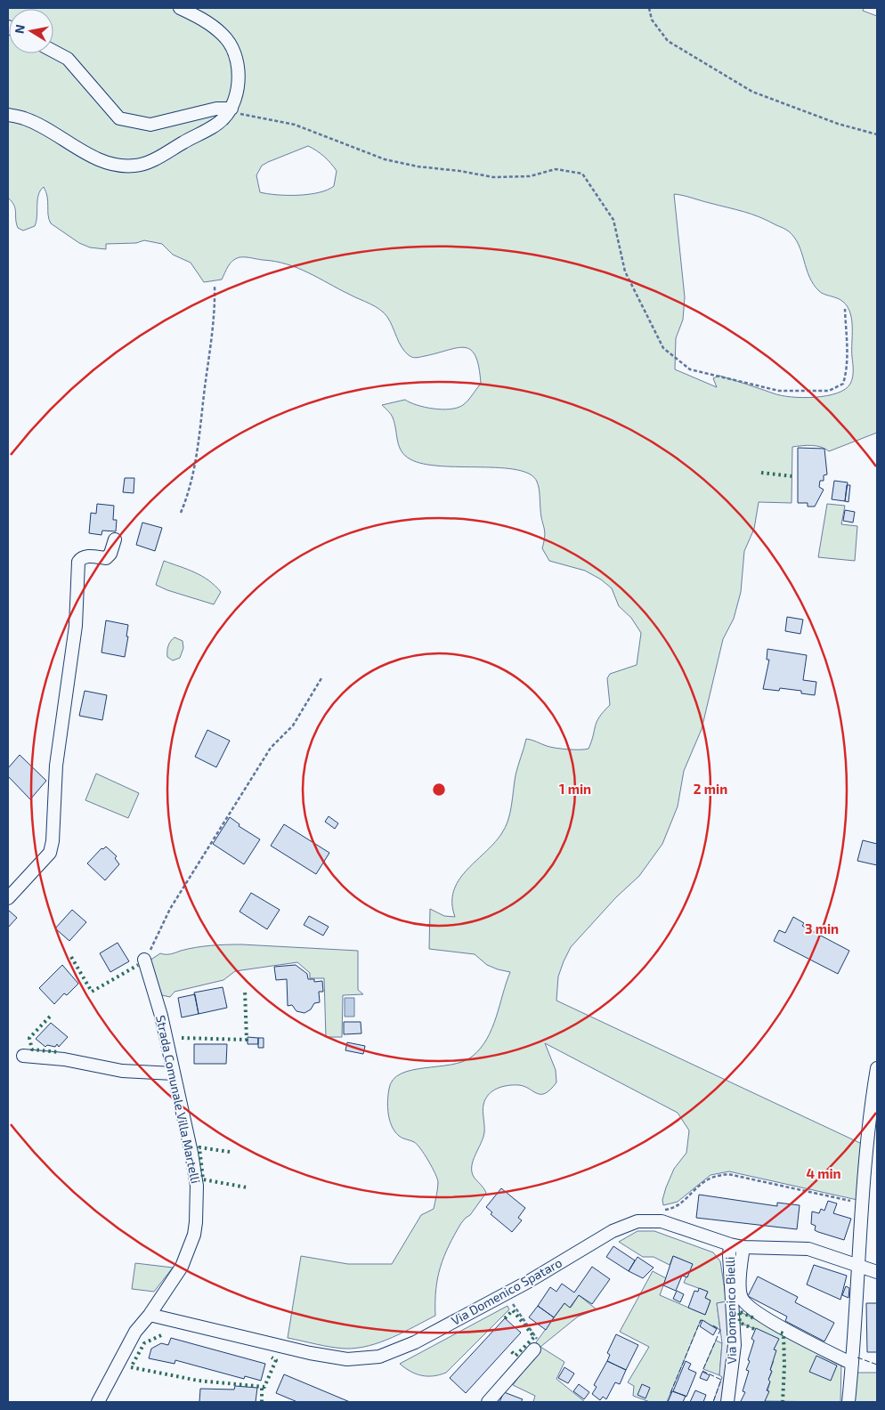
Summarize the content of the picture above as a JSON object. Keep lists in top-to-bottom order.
{
  "streets": {
    "street": ["Strada Comunale Villa Martelli", "Via Domenico Spataro", "Via Domenico Bielli"]
  },
  "crossings": [
    ["Strada Comunale Villa Martelli", "Via Domenico Spataro"],
    ["Via Domenico Spataro", "Via Domenico Bielli"]
  ],
  "north": "left",
  "rings": [
    "1 min",
    "2 min",
    "3 min",
    "4 min"
  ]
}
